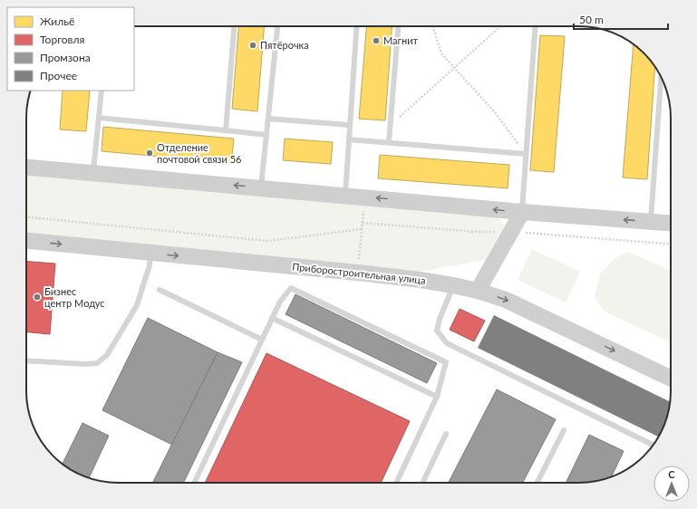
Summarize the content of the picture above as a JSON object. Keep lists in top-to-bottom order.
{
  "streets": {
    "main road": ["Приборостроительная улица"]
  },
  "places": [
    "Магнит",
    "Пятёрочка",
    "Отделение почтовой связи 56",
    "Бизнес центр Модус"
  ],
  "legend": [
    "Жильё",
    "Торговля",
    "Промзона",
    "Прочее"
  ],
  "scale_bar": "50 m",
  "north": "top"
}
